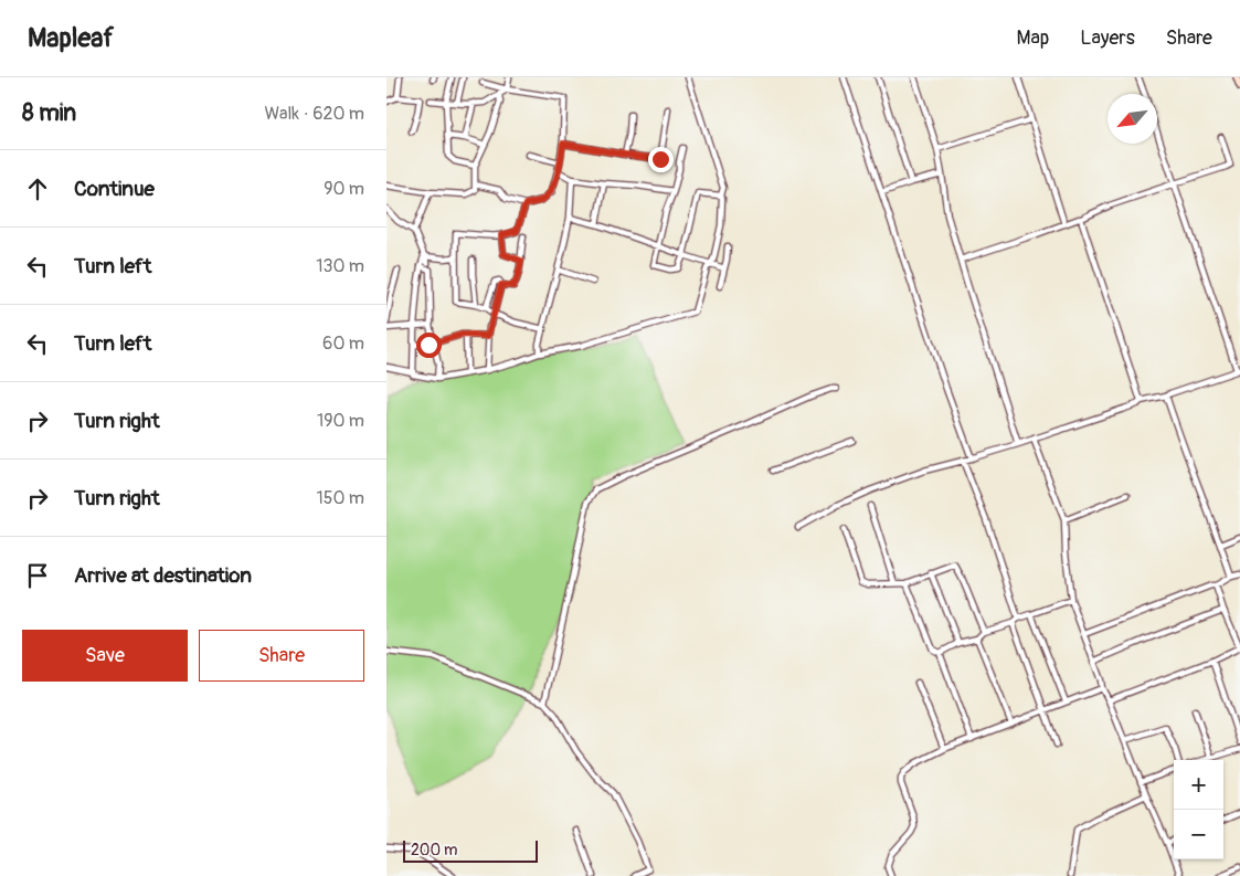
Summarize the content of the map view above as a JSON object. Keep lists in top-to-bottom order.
{
  "scale_bar": "200 m",
  "north": "bottom left",
  "page": {
    "header": "Mapleaf",
    "nav": ["Map", "Layers", "Share"],
    "heading": ["8 min", "Walk · 620 m"],
    "list": [
      ["Continue", "90 m"],
      ["Turn left", "130 m"],
      ["Turn left", "60 m"],
      ["Turn right", "190 m"],
      ["Turn right", "150 m"],
      "Arrive at destination"
    ],
    "buttons": ["Save", "Share"],
    "map_buttons": ["+", "−"],
    "scale": "200 m"
  }
}
